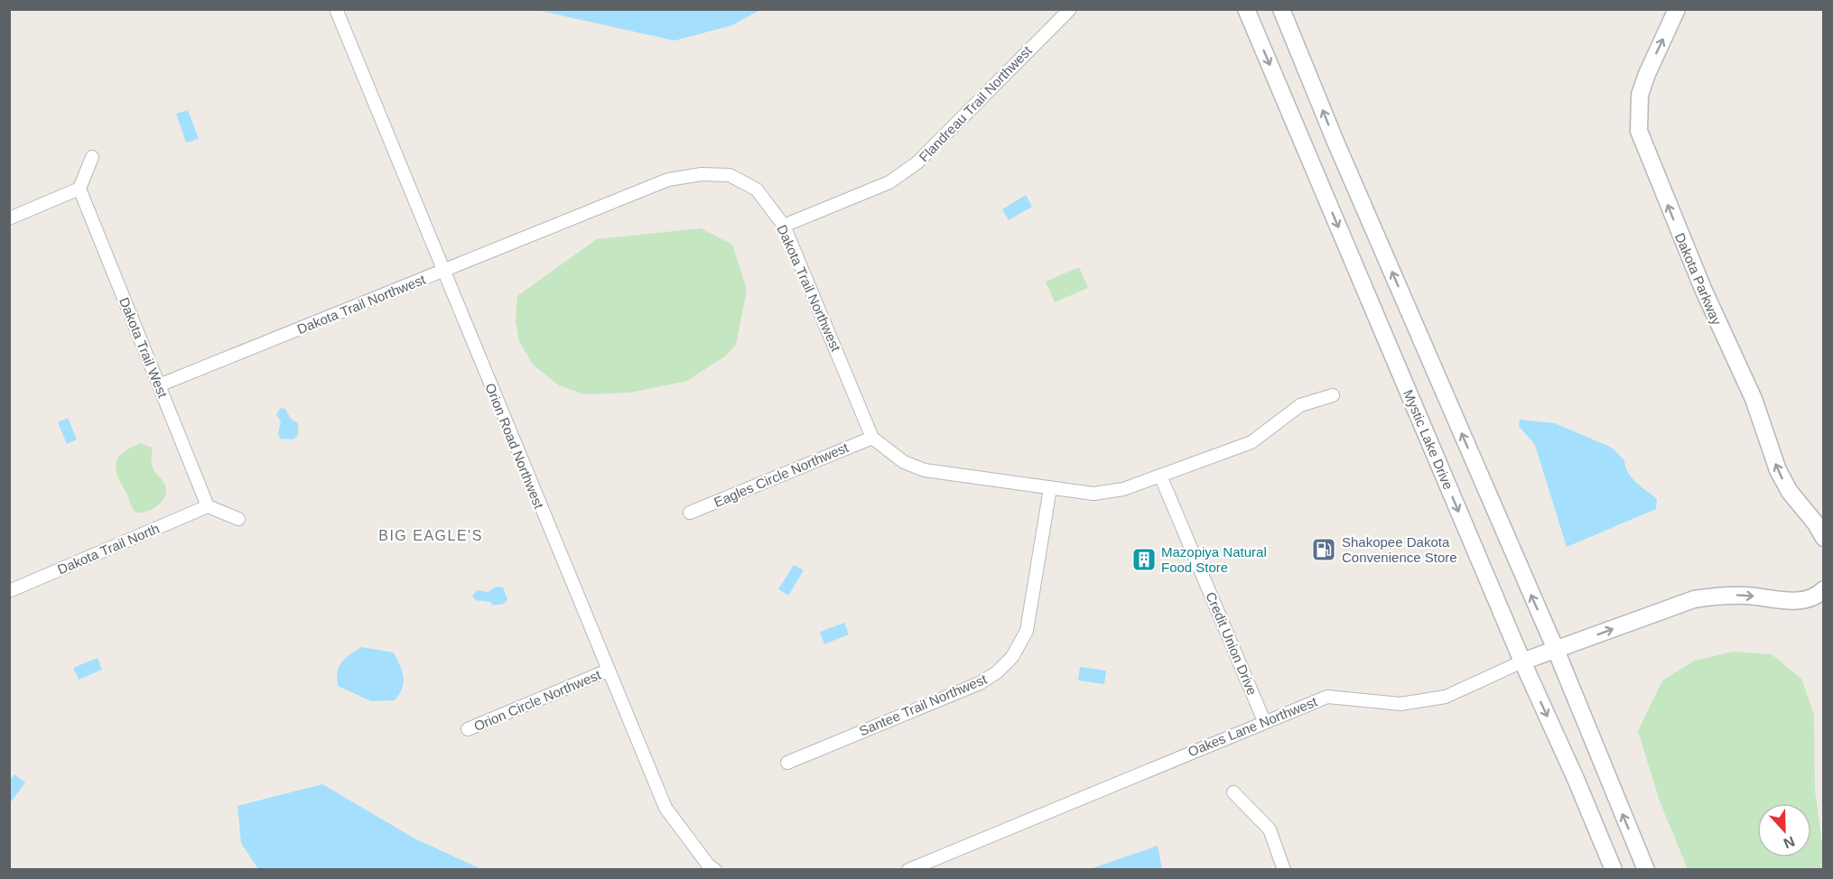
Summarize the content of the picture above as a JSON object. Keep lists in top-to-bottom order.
{
  "streets": {
    "street": [
      "Flandreau Trail Northwest",
      "Dakota Parkway",
      "Dakota Trail Northwest",
      "Dakota Trail West",
      "Mystic Lake Drive",
      "Orion Road Northwest",
      "Eagles Circle Northwest",
      "Dakota Trail North",
      "Credit Union Drive",
      "Orion Circle Northwest",
      "Santee Trail Northwest",
      "Oakes Lane Northwest"
    ]
  },
  "crossings": [
    ["Flandreau Trail Northwest", "Dakota Trail Northwest"],
    ["Dakota Trail Northwest", "Dakota Trail West"],
    ["Dakota Trail Northwest", "Orion Road Northwest"],
    ["Dakota Trail Northwest", "Eagles Circle Northwest"],
    ["Dakota Trail Northwest", "Credit Union Drive"],
    ["Dakota Trail Northwest", "Santee Trail Northwest"],
    ["Dakota Trail West", "Dakota Trail North"],
    ["Mystic Lake Drive", "Oakes Lane Northwest"],
    ["Orion Road Northwest", "Orion Circle Northwest"],
    ["Credit Union Drive", "Oakes Lane Northwest"]
  ],
  "one_way": ["Dakota Parkway"],
  "districts": ["BIG EAGLE'S"],
  "places": {
    "fuel station": ["Shakopee Dakota Convenience Store"],
    "building": ["Mazopiya Natural Food Store"]
  },
  "north": "bottom"
}
